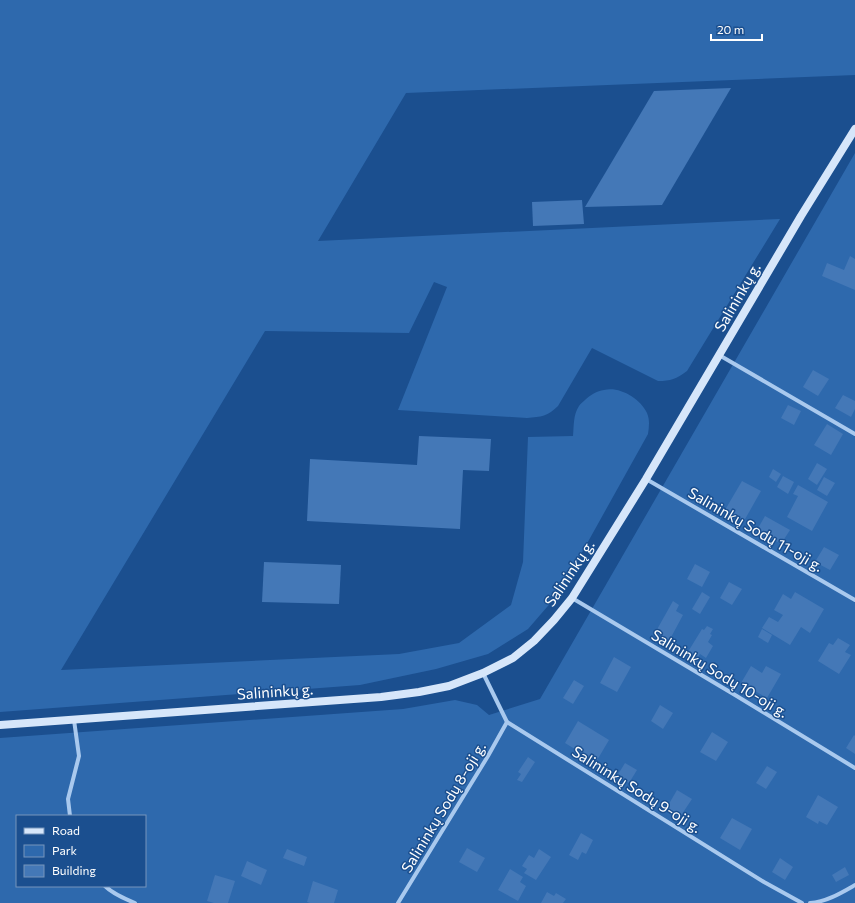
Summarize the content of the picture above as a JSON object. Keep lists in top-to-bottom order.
{
  "streets": {
    "main road": ["Salininkų g."],
    "street": [
      "Salininkų Sodų 11-oji g.",
      "Salininkų Sodų 10-oji g.",
      "Salininkų Sodų 9-oji g.",
      "Salininkų Sodų 8-oji g."
    ]
  },
  "crossings": [
    ["Salininkų g.", "Salininkų Sodų 11-oji g."],
    ["Salininkų g.", "Salininkų Sodų 10-oji g."],
    ["Salininkų Sodų 9-oji g.", "Salininkų Sodų 8-oji g."]
  ],
  "legend": ["Road", "Park", "Building"],
  "scale_bar": "20 m"
}
